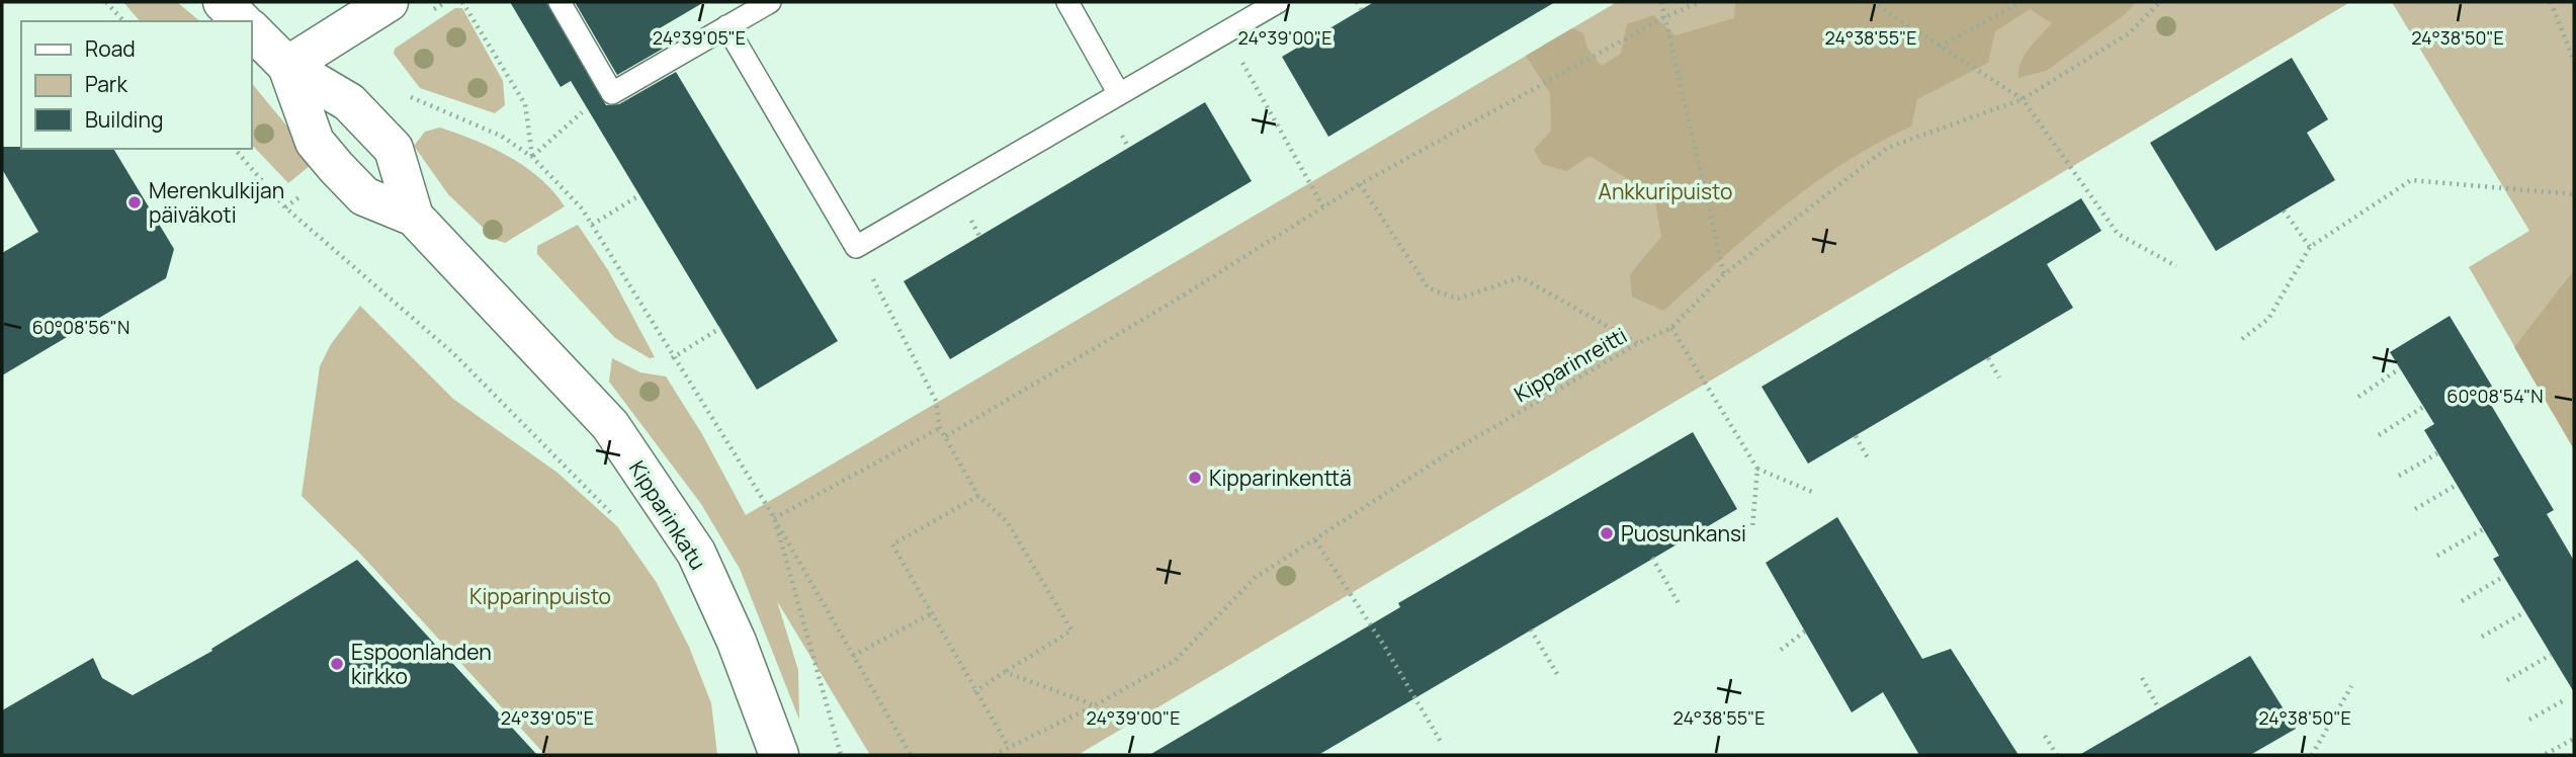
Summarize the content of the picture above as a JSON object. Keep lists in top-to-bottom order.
{
  "streets": {
    "street": ["Kipparinkatu"],
    "path": ["Kipparinreitti"]
  },
  "parks": ["Ankkuripuisto", "Kipparinpuisto"],
  "places": [
    "Merenkulkijan päiväkoti",
    "Kipparinkenttä",
    "Puosunkansi",
    "Espoonlahden kirkko"
  ],
  "legend": ["Road", "Park", "Building"],
  "coordinates": [
    "24°39'05\"E",
    "24°39'00\"E",
    "24°38'55\"E",
    "24°38'50\"E",
    "60°08'56\"N",
    "60°08'54\"N"
  ]
}
